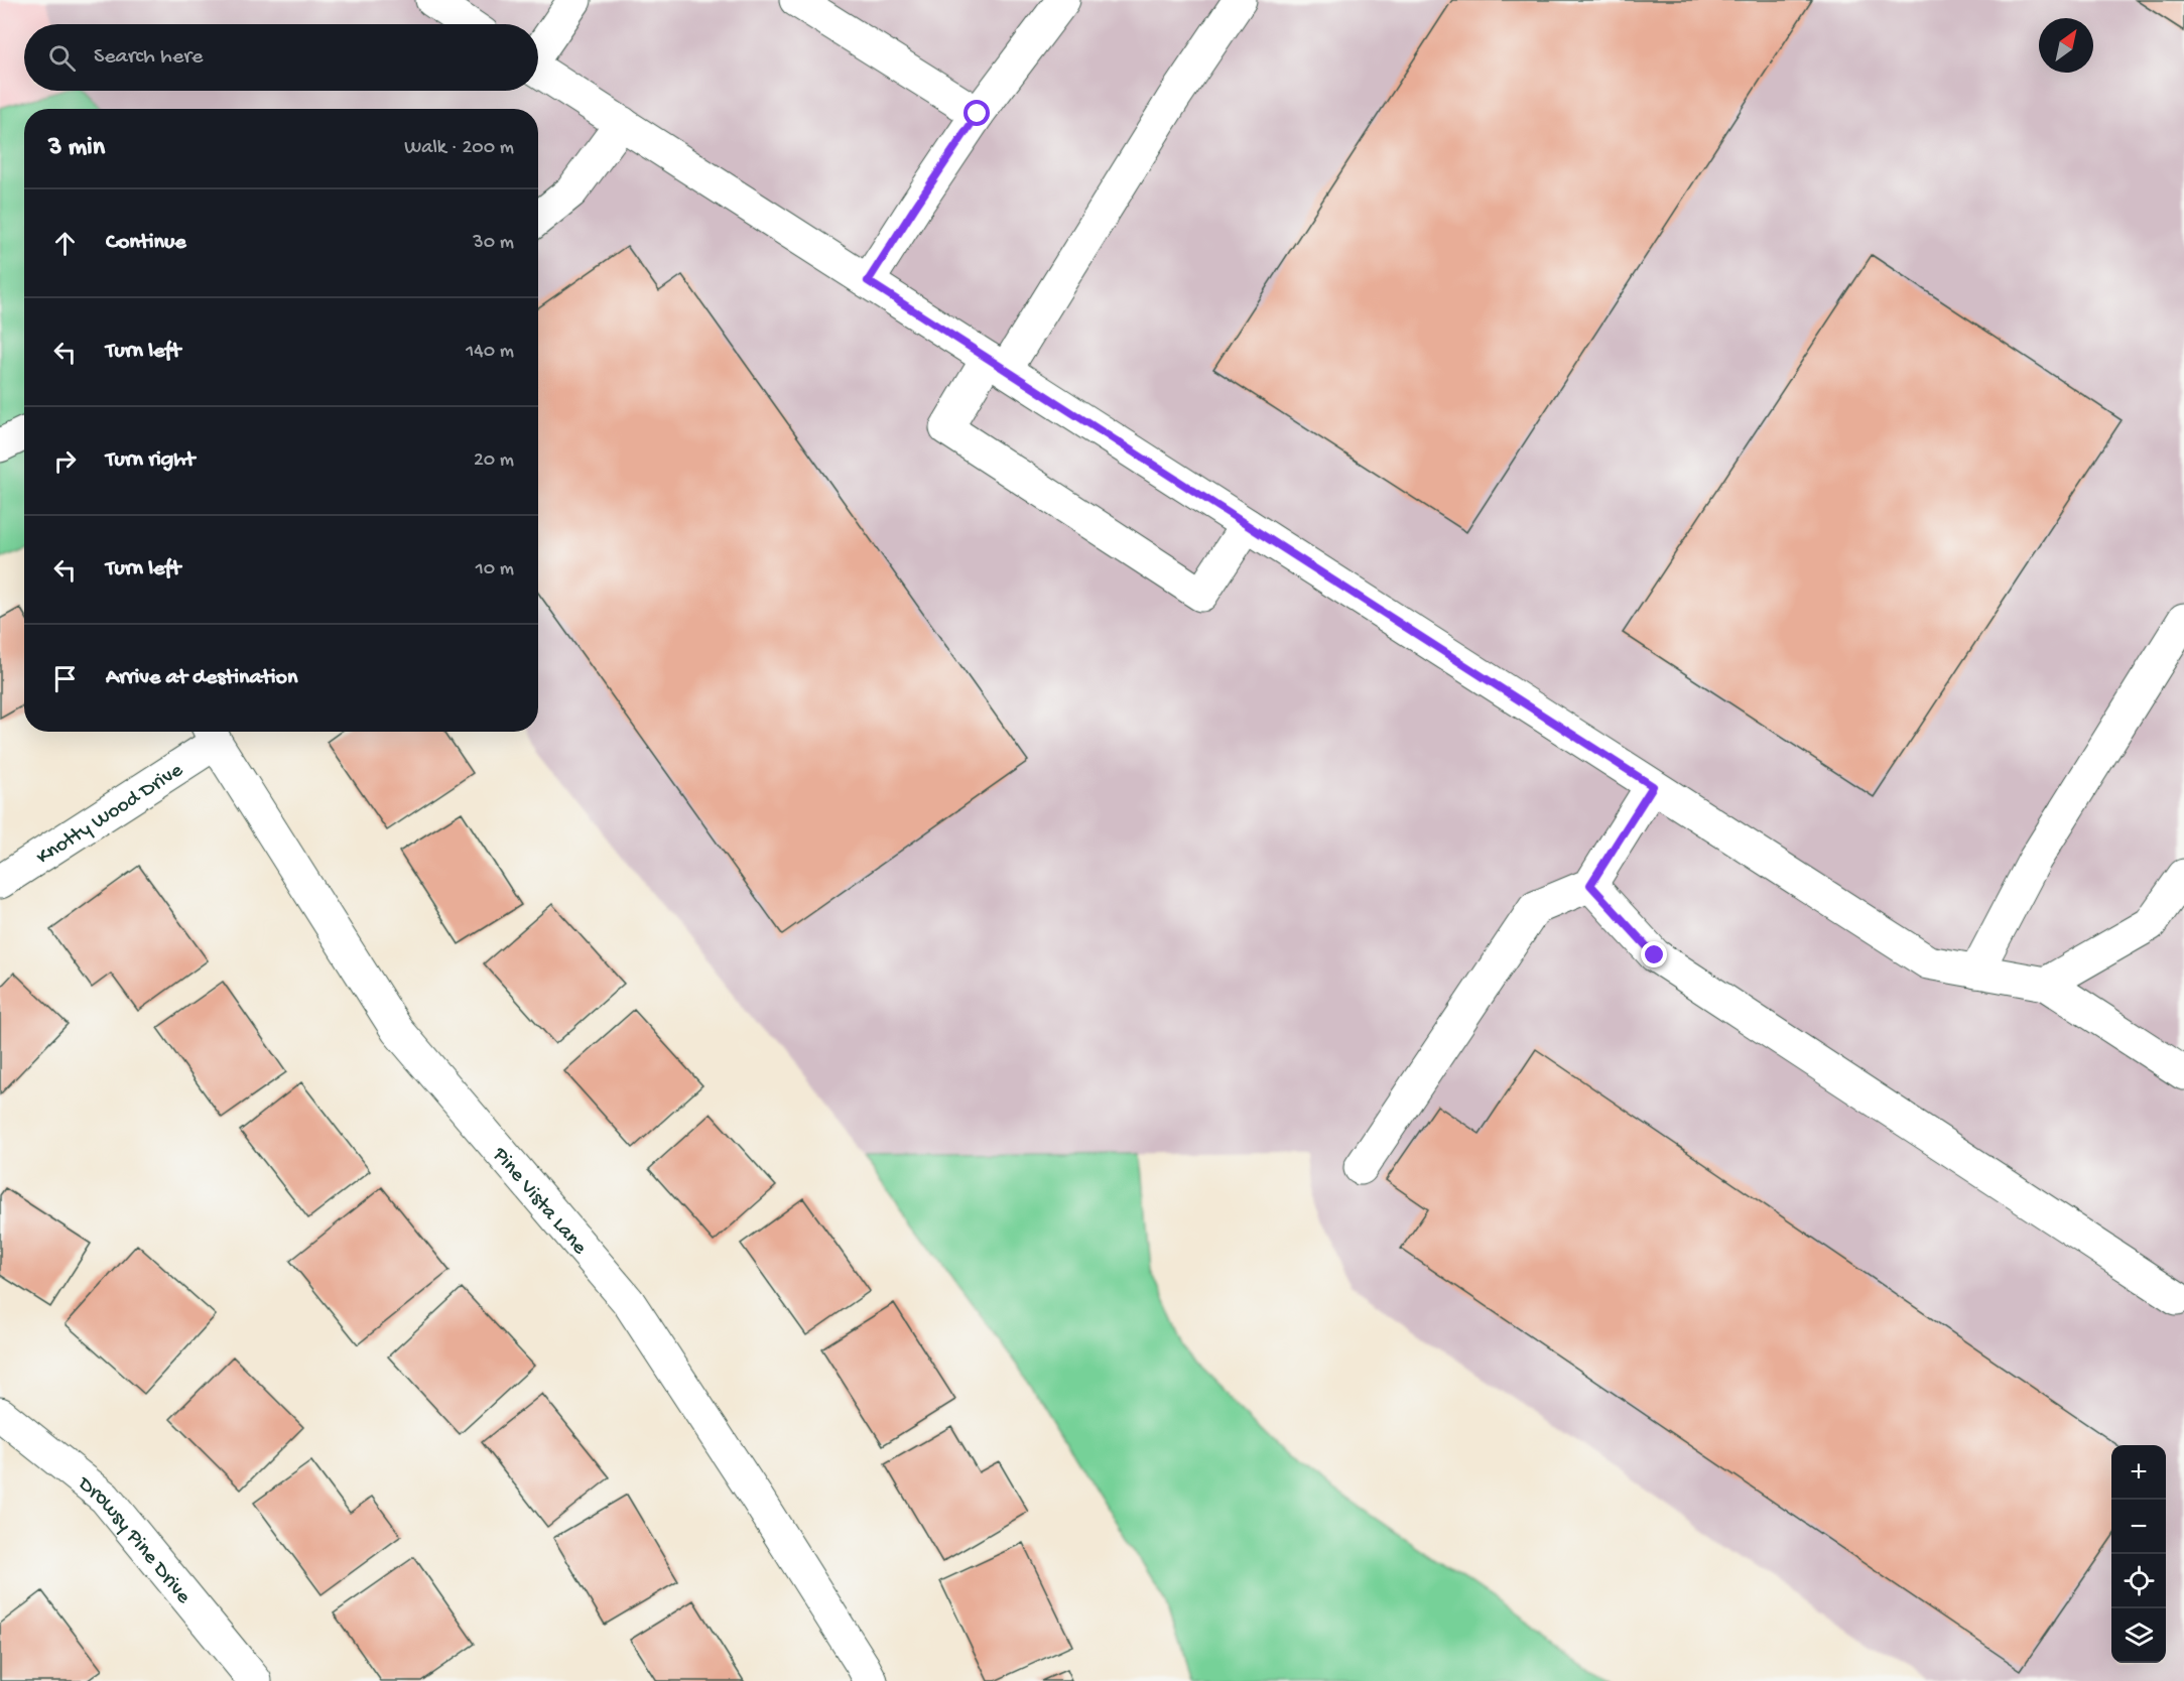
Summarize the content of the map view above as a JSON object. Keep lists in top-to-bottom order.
{
  "streets": {
    "street": ["Knotty Wood Drive", "Pine Vista Lane", "Drowsy Pine Drive"]
  },
  "crossings": [
    ["Knotty Wood Drive", "Pine Vista Lane"]
  ],
  "north": "top right",
  "page": {
    "search": "Search here",
    "heading": ["3 min", "Walk · 200 m"],
    "list": [
      ["Continue", "30 m"],
      ["Turn left", "140 m"],
      ["Turn right", "20 m"],
      ["Turn left", "10 m"],
      "Arrive at destination"
    ],
    "map_buttons": ["+", "−"]
  }
}
